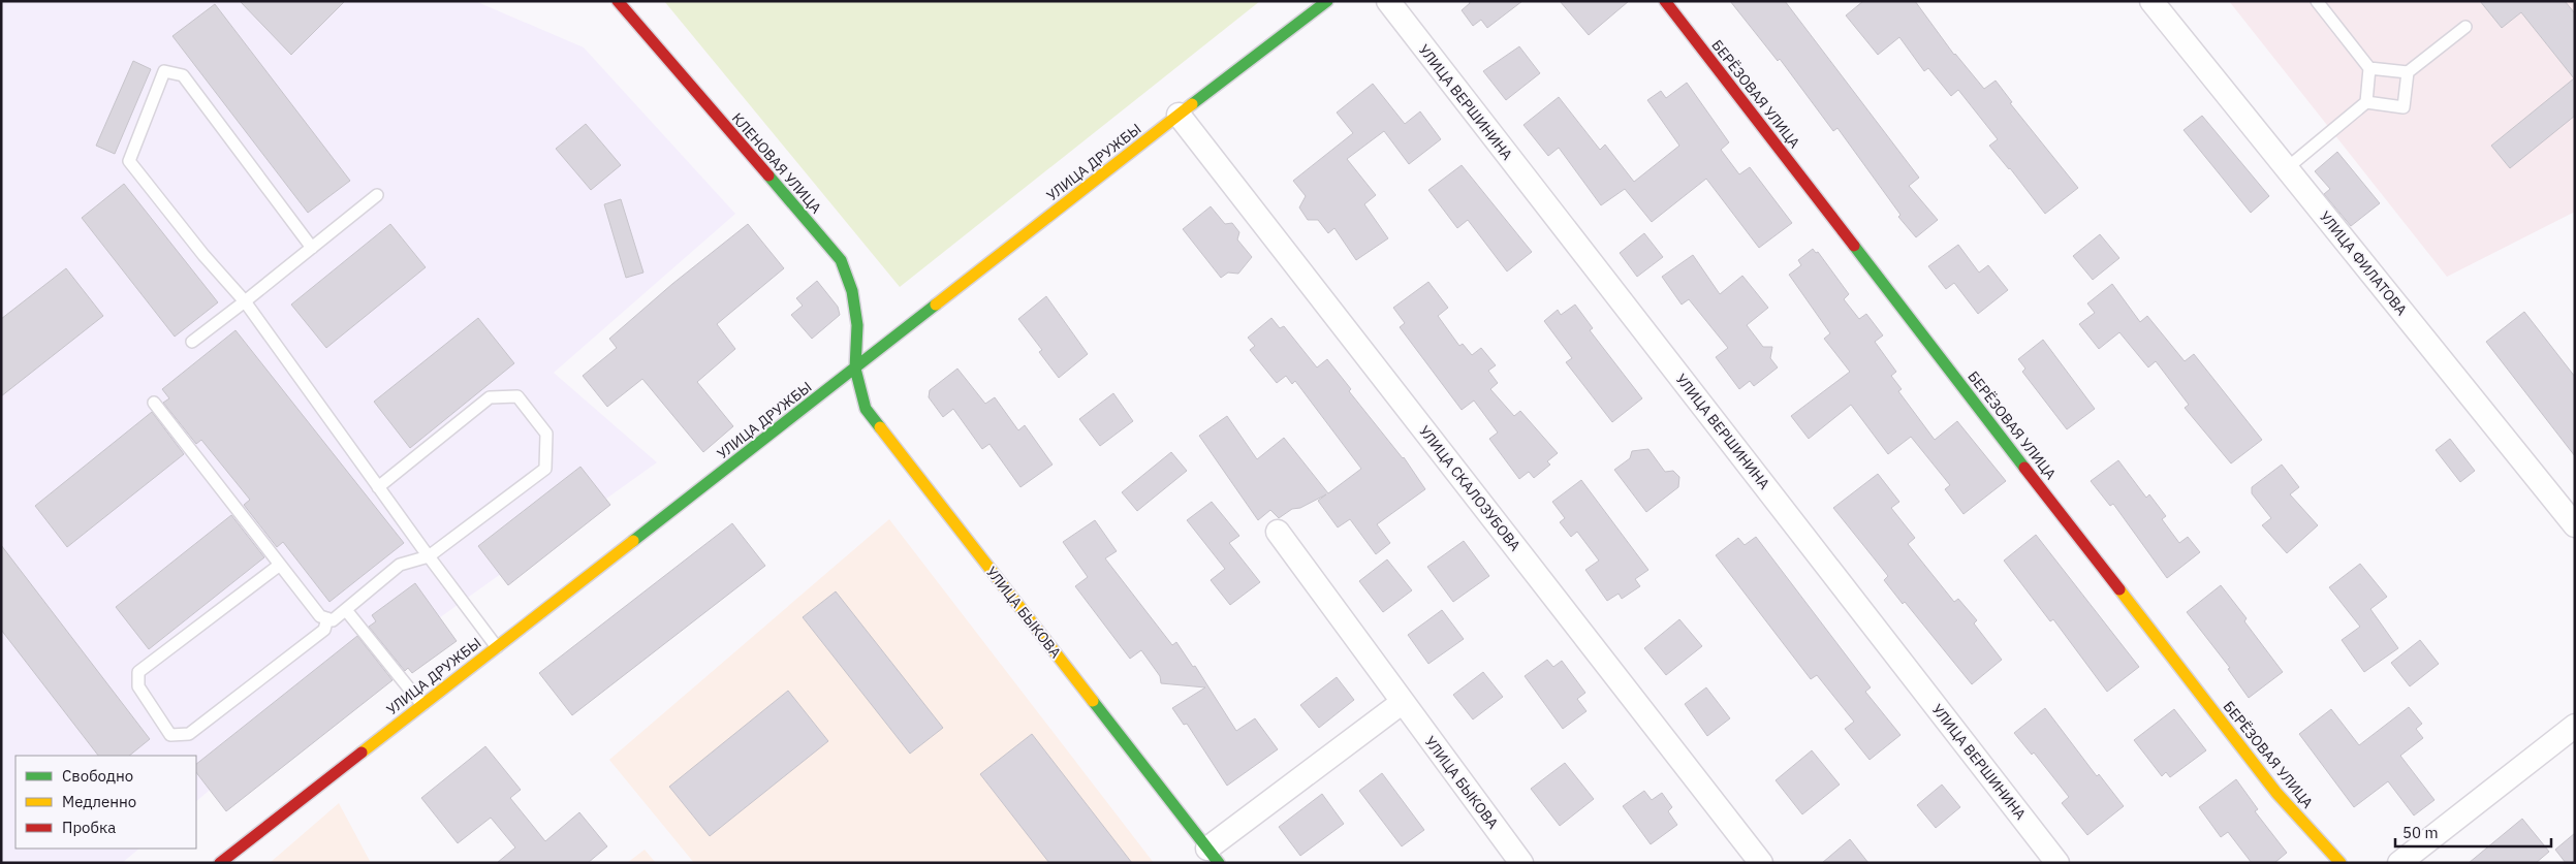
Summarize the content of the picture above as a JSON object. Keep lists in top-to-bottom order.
{
  "streets": {
    "street": [
      "БЕРЁЗОВАЯ УЛИЦА",
      "УЛИЦА ВЕРШИНИНА",
      "УЛИЦА ДРУЖБЫ",
      "КЛЕНОВАЯ УЛИЦА",
      "УЛИЦА ФИЛАТОВА",
      "УЛИЦА СКАЛОЗУБОВА",
      "УЛИЦА БЫКОВА"
    ]
  },
  "crossings": [
    ["УЛИЦА ДРУЖБЫ", "КЛЕНОВАЯ УЛИЦА"],
    ["УЛИЦА ДРУЖБЫ", "УЛИЦА СКАЛОЗУБОВА"],
    ["УЛИЦА ДРУЖБЫ", "УЛИЦА БЫКОВА"],
    ["КЛЕНОВАЯ УЛИЦА", "УЛИЦА БЫКОВА"]
  ],
  "legend": ["Свободно", "Медленно", "Пробка"],
  "scale_bar": "50 m"
}
